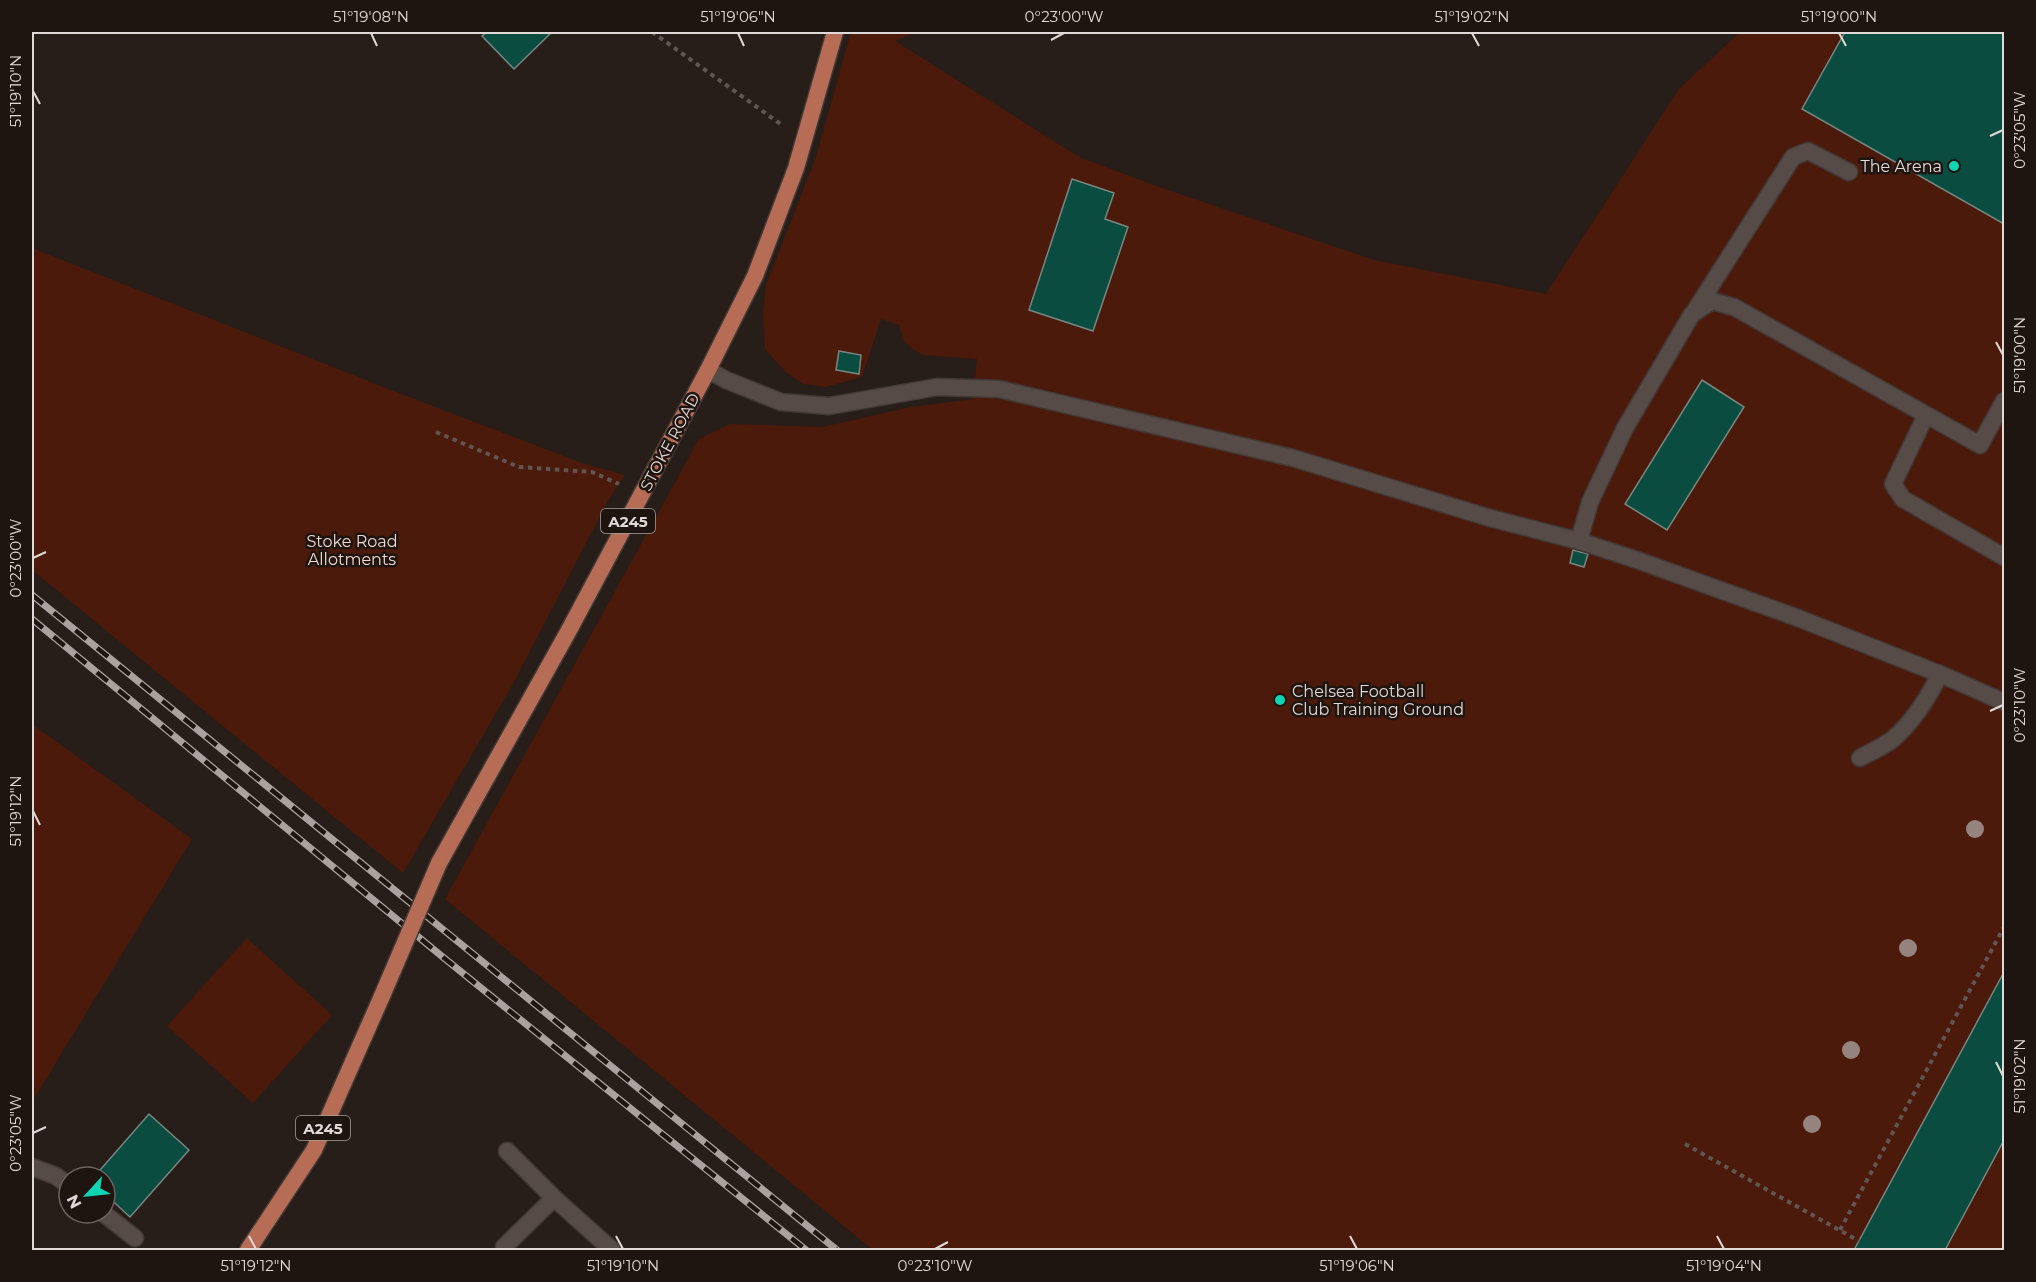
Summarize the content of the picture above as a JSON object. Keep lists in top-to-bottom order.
{
  "streets": {
    "main road": ["STOKE ROAD", "A245"]
  },
  "parks": ["Stoke Road Allotments"],
  "places": ["The Arena", "Chelsea Football Club Training Ground"],
  "north": "bottom left",
  "coordinates": [
    "51°19'08\"N",
    "51°19'06\"N",
    "0°23'00\"W",
    "51°19'02\"N",
    "51°19'00\"N",
    "51°19'10\"N",
    "0°23'05\"W",
    "0°23'10\"W",
    "51°19'12\"N",
    "51°19'04\"N"
  ]
}
